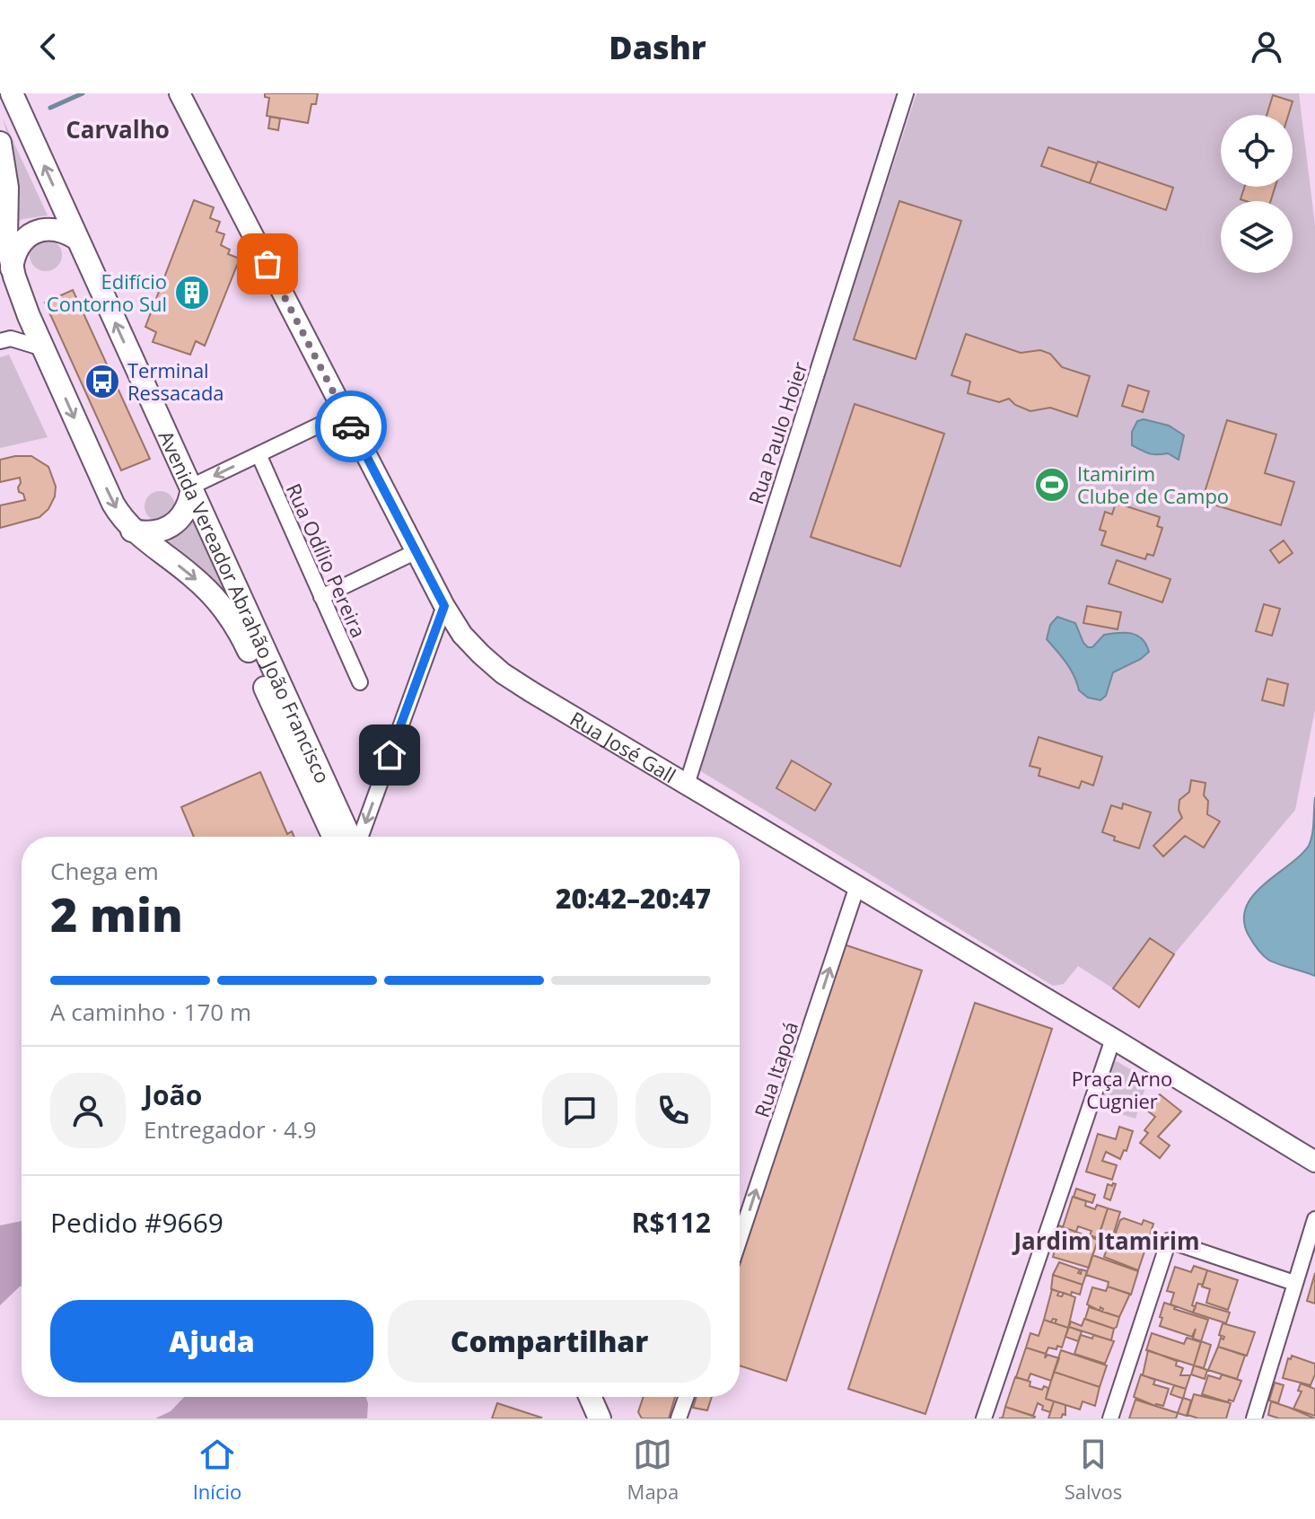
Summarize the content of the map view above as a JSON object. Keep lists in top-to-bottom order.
{
  "streets": {
    "main road": ["Avenida Vereador Abrahão João Francisco", "Rua José Gall"],
    "street": ["Rua Paulo Hoier", "Rua Odílio Pereira", "Rua Itapoá"]
  },
  "crossings": [
    ["Rua Paulo Hoier", "Rua José Gall"],
    ["Rua José Gall", "Rua Itapoá"]
  ],
  "one_way": ["Rua Itapoá"],
  "districts": ["Carvalho", "Jardim Itamirim"],
  "parks": ["Praça Arno Cugnier"],
  "places": {
    "building": ["Edifício Contorno Sul"],
    "bus stop": ["Terminal Ressacada"],
    "sports": ["Itamirim Clube de Campo"]
  },
  "page": {
    "header": "Dashr",
    "heading": ["2 min", "Chega em", "20:42–20:47"],
    "panel": [
      "João",
      "Entregador · 4.9",
      "Pedido #9669",
      "R$112"
    ],
    "bar": "A caminho · 170 m",
    "buttons": ["Ajuda", "Compartilhar"],
    "tabs": ["Início", "Mapa", "Salvos"]
  }
}
